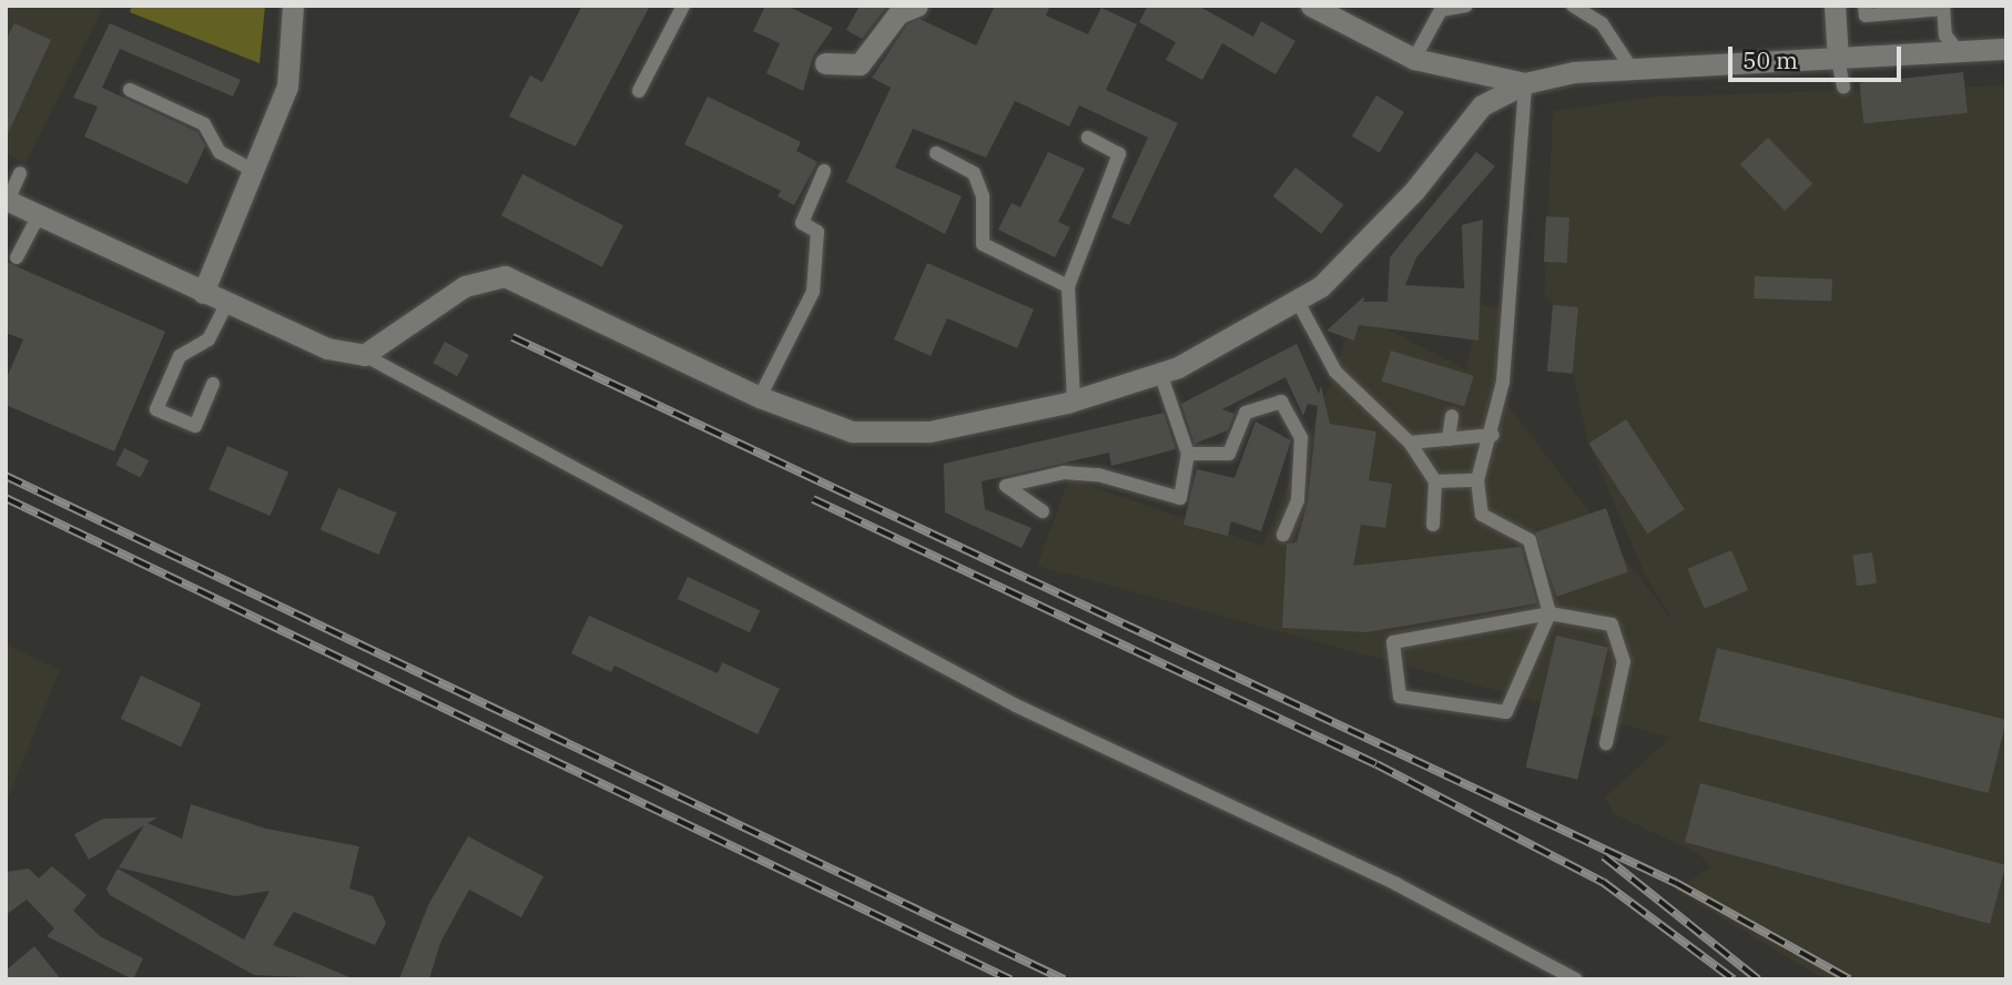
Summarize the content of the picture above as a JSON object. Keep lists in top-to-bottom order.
{
  "scale_bar": "50 m"
}
